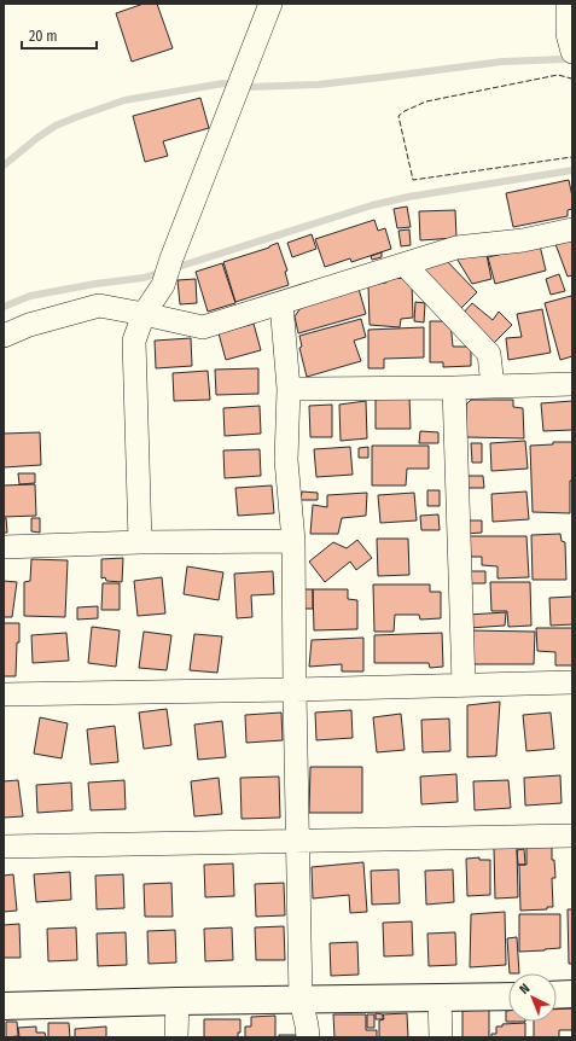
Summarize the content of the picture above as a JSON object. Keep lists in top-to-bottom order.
{
  "scale_bar": "20 m",
  "north": "top left"
}
